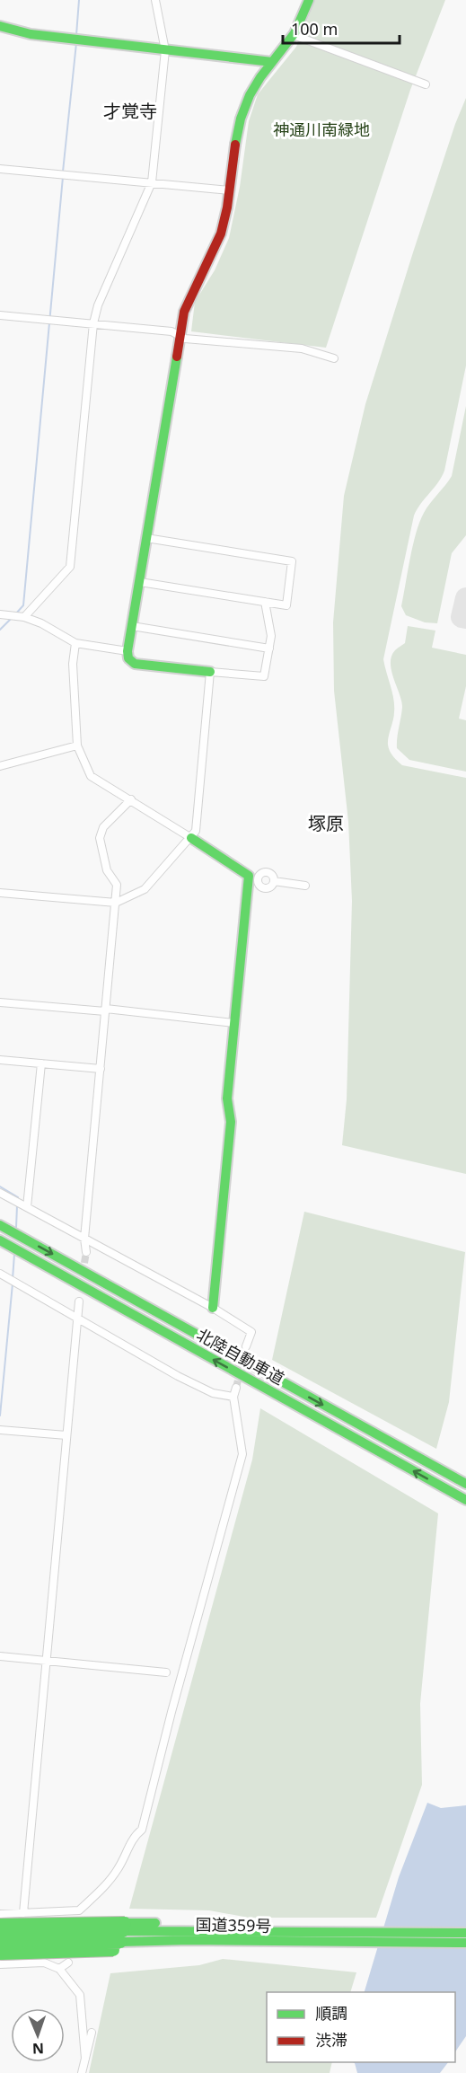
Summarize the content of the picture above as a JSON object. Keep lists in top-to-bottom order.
{
  "streets": {
    "main road": ["北陸自動車道", "国道359号"]
  },
  "districts": ["才覚寺", "塚原"],
  "parks": ["神通川南緑地"],
  "legend": ["順調", "渋滞"],
  "scale_bar": "100 m",
  "north": "bottom"
}
